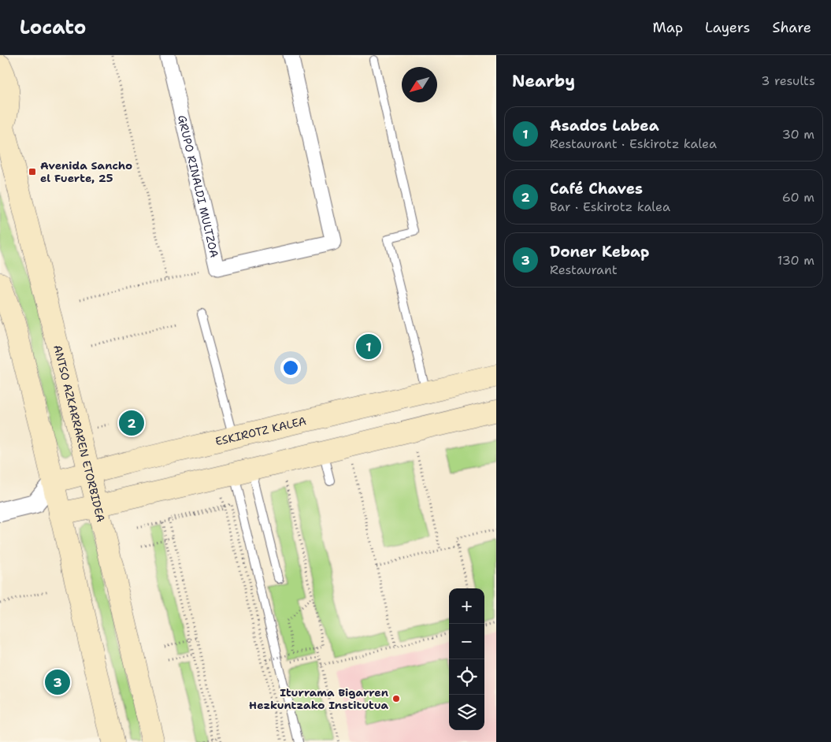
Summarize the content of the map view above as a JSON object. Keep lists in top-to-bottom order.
{
  "streets": {
    "main road": ["ESKIROTZ KALEA", "ANTSO AZKARRAREN ETORBIDEA"],
    "street": ["GRUPO RINALDI MULTZOA"]
  },
  "crossings": [
    ["ESKIROTZ KALEA", "ANTSO AZKARRAREN ETORBIDEA"]
  ],
  "places": {
    "transit": ["Avenida Sancho el Fuerte, 25"],
    "other": ["Iturrama Bigarren Hezkuntzako Institutua"]
  },
  "north": "bottom left",
  "page": {
    "header": "Locato",
    "nav": ["Map", "Layers", "Share"],
    "heading": ["Nearby", "3 results"],
    "list": [
      {
        "mark": "1",
        "name": "Asados Labea",
        "note": "Restaurant · Eskirotz kalea",
        "value": "30 m"
      },
      {
        "mark": "2",
        "name": "Café Chaves",
        "note": "Bar · Eskirotz kalea",
        "value": "60 m"
      },
      {
        "mark": "3",
        "name": "Doner Kebap",
        "note": "Restaurant",
        "value": "130 m"
      }
    ],
    "pins": ["1", "2", "3"],
    "map_buttons": ["+", "−"]
  }
}
